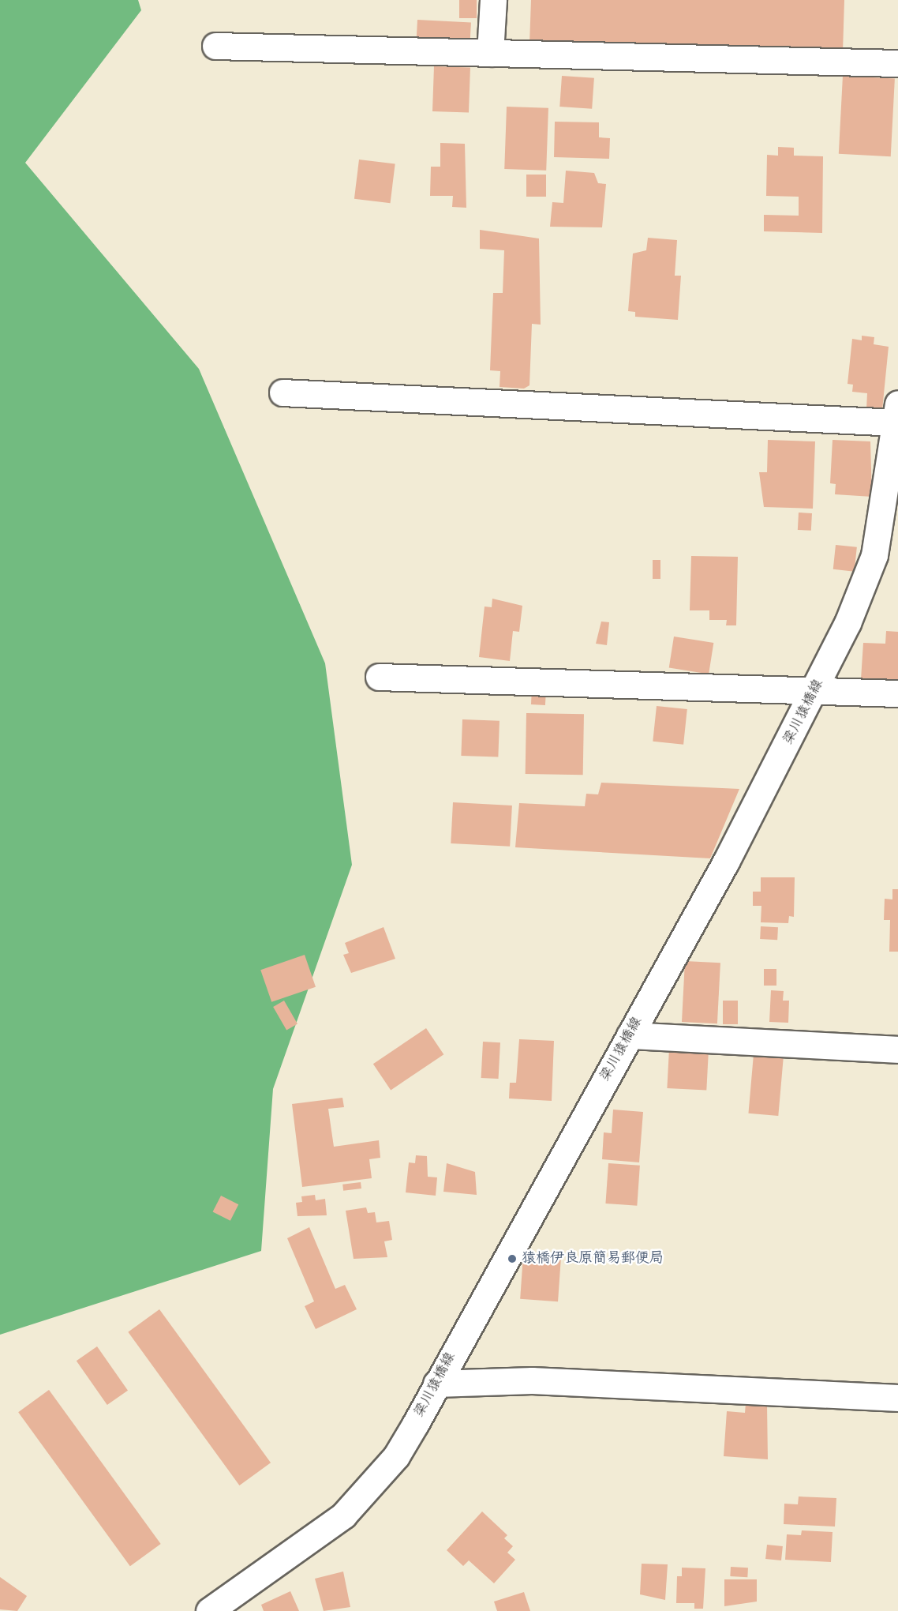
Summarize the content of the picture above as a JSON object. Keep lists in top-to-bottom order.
{
  "streets": {
    "street": ["梁川猿橋線"]
  },
  "places": ["猿橋伊良原簡易郵便局"]
}
